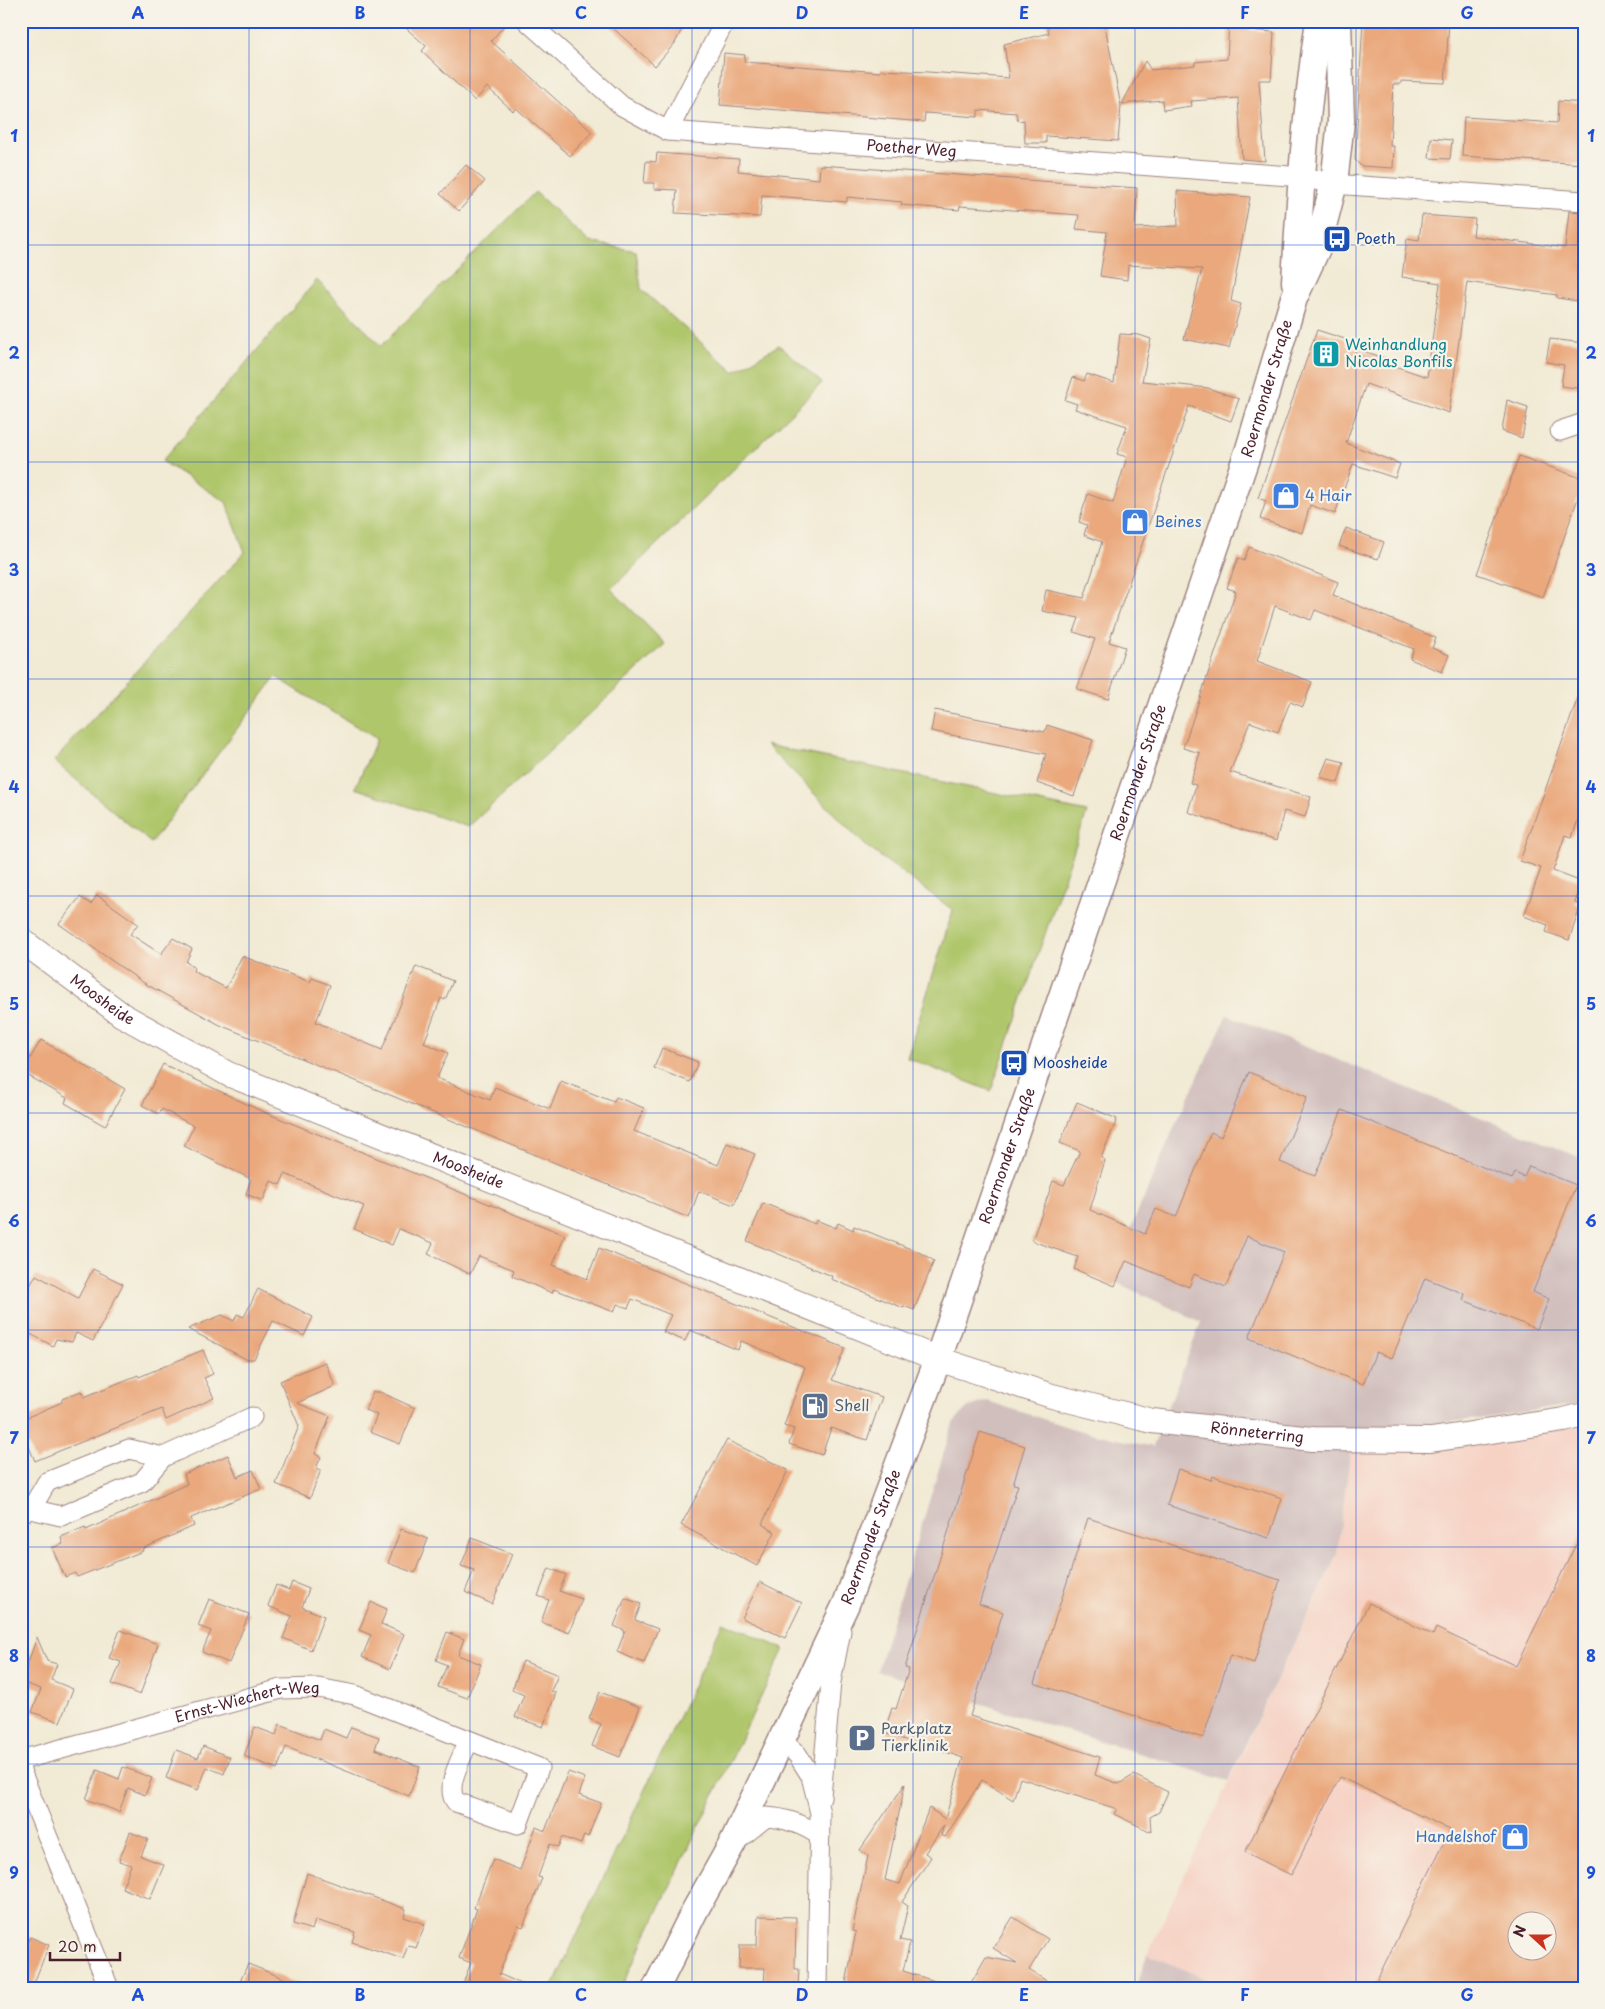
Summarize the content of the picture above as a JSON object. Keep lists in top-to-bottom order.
{
  "streets": {
    "main road": ["Roermonder Straße"],
    "street": [
      "Poether Weg",
      "Moosheide",
      "Rönneterring",
      "Ernst-Wiechert-Weg"
    ]
  },
  "crossings": [
    ["Poether Weg", "Roermonder Straße"],
    ["Roermonder Straße", "Moosheide"],
    ["Roermonder Straße", "Rönneterring"],
    ["Moosheide", "Rönneterring"]
  ],
  "places": {
    "bus stop": ["Poeth", "Moosheide"],
    "building": ["Weinhandlung Nicolas Bonfils"],
    "shop": ["4 Hair", "Beines", "Handelshof"],
    "fuel station": ["Shell"],
    "parking": ["Parkplatz Tierklinik"]
  },
  "scale_bar": "20 m",
  "north": "left",
  "grid": {
    "columns": [
      "A",
      "B",
      "C",
      "D",
      "E",
      "F",
      "G"
    ],
    "rows": [
      "1",
      "2",
      "3",
      "4",
      "5",
      "6",
      "7",
      "8",
      "9"
    ]
  }
}
